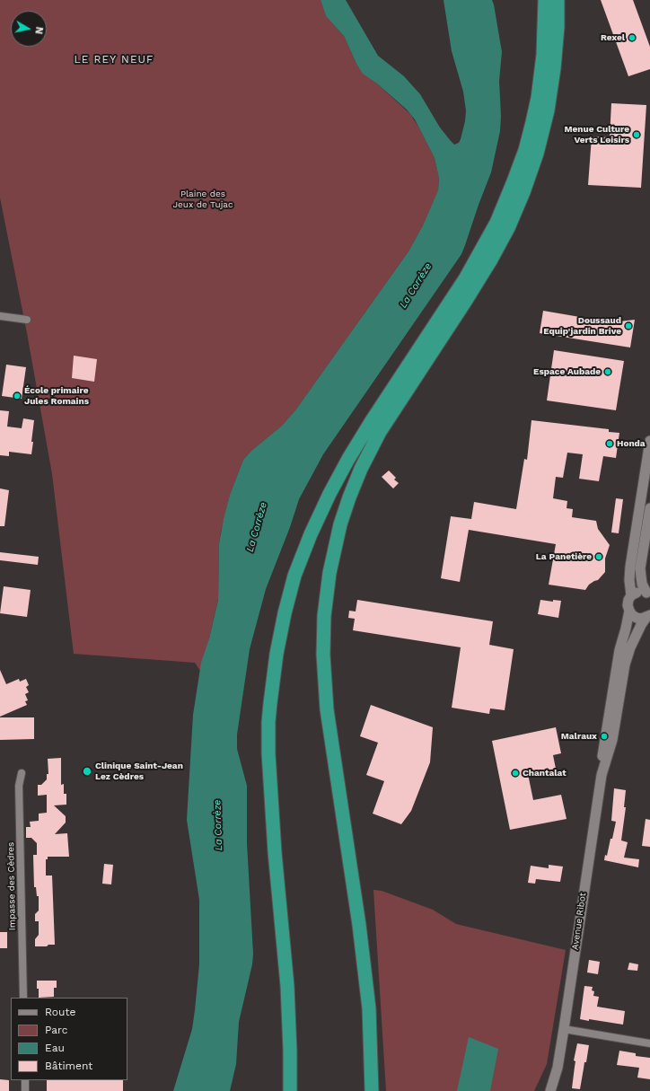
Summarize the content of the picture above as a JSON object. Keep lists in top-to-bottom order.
{
  "streets": {
    "street": ["Impasse des Cèdres", "Avenue Ribot"]
  },
  "districts": ["LE REY NEUF"],
  "water": ["La Corrèze"],
  "parks": ["Plaine des Jeux de Tujac"],
  "places": [
    "Rexel",
    "Menue Culture Verts Loisirs",
    "Doussaud Equip'jardin Brive",
    "Espace Aubade",
    "École primaire Jules Romains",
    "Honda",
    "La Panetière",
    "Malraux",
    "Clinique Saint-Jean Lez Cèdres",
    "Chantalat"
  ],
  "legend": [
    "Route",
    "Parc",
    "Eau",
    "Bâtiment"
  ],
  "north": "right"
}
